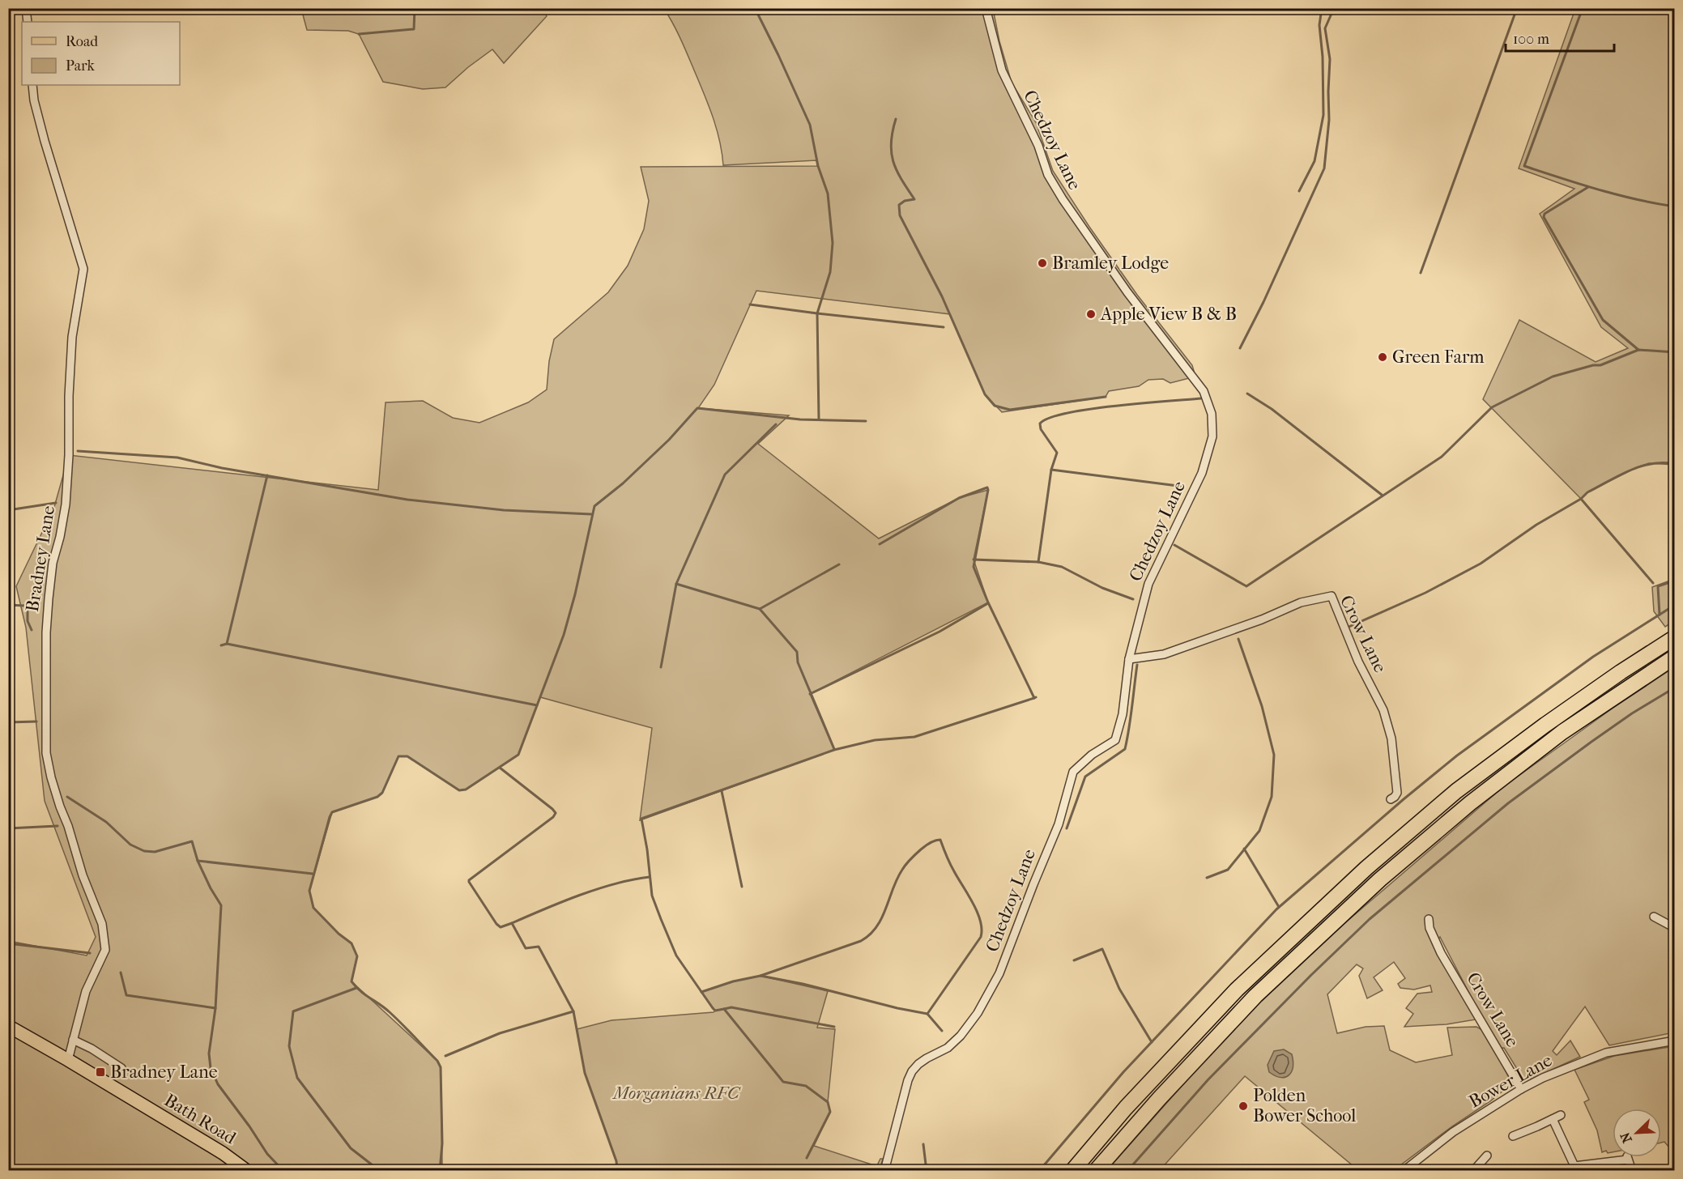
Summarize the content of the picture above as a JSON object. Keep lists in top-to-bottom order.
{
  "streets": {
    "main road": ["Bath Road"],
    "street": [
      "Chedzoy Lane",
      "Bradney Lane",
      "Crow Lane",
      "Bower Lane"
    ]
  },
  "crossings": [
    ["Chedzoy Lane", "Crow Lane"],
    ["Bradney Lane", "Bath Road"],
    ["Crow Lane", "Bower Lane"]
  ],
  "parks": ["Morganians RFC"],
  "places": {
    "other": [
      "Bramley Lodge",
      "Apple View B & B",
      "Green Farm",
      "Polden Bower School"
    ],
    "transit": ["Bradney Lane"]
  },
  "legend": ["Road", "Park"],
  "scale_bar": "100 m",
  "north": "bottom left"
}
